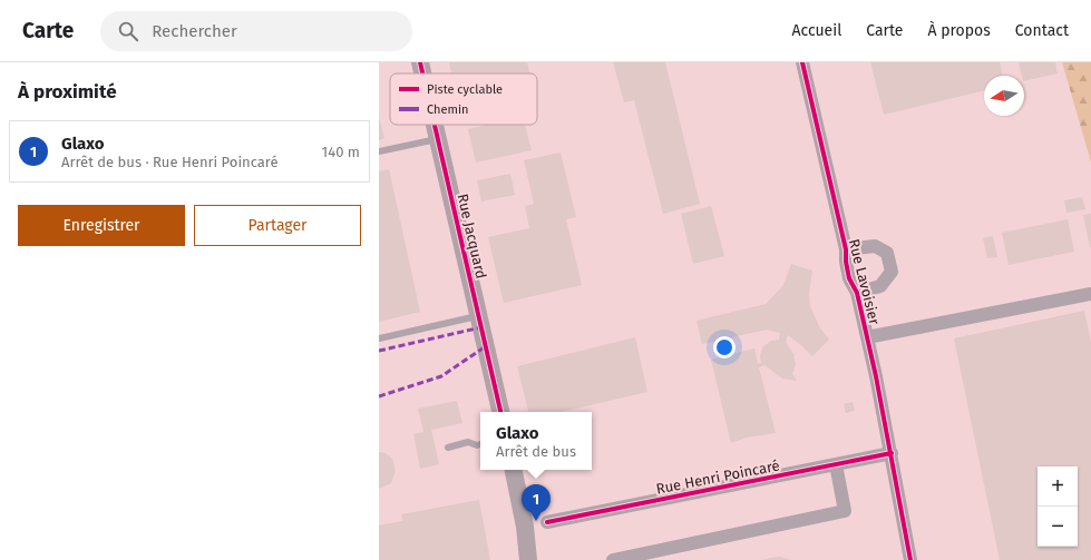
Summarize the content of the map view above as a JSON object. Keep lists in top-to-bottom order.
{
  "streets": {
    "street": ["Rue Jacquard", "Rue Lavoisier", "Rue Henri Poincaré"]
  },
  "crossings": [
    ["Rue Lavoisier", "Rue Henri Poincaré"]
  ],
  "legend": ["Piste cyclable", "Chemin"],
  "north": "left",
  "page": {
    "header": "Carte",
    "search": "Rechercher",
    "nav": [
      "Accueil",
      "Carte",
      "À propos",
      "Contact"
    ],
    "heading": "À proximité",
    "list": [
      {
        "mark": "1",
        "name": "Glaxo",
        "note": "Arrêt de bus · Rue Henri Poincaré",
        "value": "140 m"
      }
    ],
    "buttons": ["Enregistrer", "Partager"],
    "popup": ["Glaxo", "Arrêt de bus"],
    "map_buttons": ["+", "−"],
    "pins": "1"
  }
}
